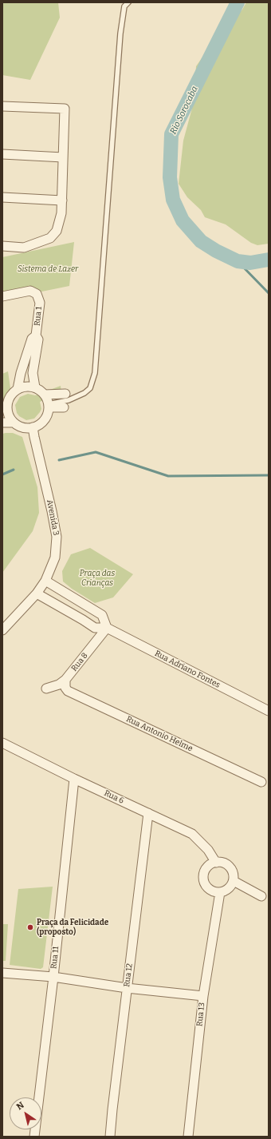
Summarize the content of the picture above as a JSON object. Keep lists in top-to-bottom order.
{
  "streets": {
    "street": [
      "Rua 1",
      "Avenida 3",
      "Rua 8",
      "Rua Adriano Fontes",
      "Rua Antonio Helme",
      "Rua 6",
      "Rua 11",
      "Rua 12",
      "Rua 13"
    ]
  },
  "crossings": [
    ["Avenida 3", "Rua Adriano Fontes"],
    ["Rua 8", "Rua Adriano Fontes"],
    ["Rua 8", "Rua Antonio Helme"],
    ["Rua 6", "Rua 11"],
    ["Rua 6", "Rua 12"],
    ["Rua 6", "Rua 13"]
  ],
  "water": ["Rio Sorocaba"],
  "parks": ["Sistema de Lazer", "Praça das Crianças"],
  "places": ["Praça da Felicidade (proposto)"],
  "north": "top left"
}
